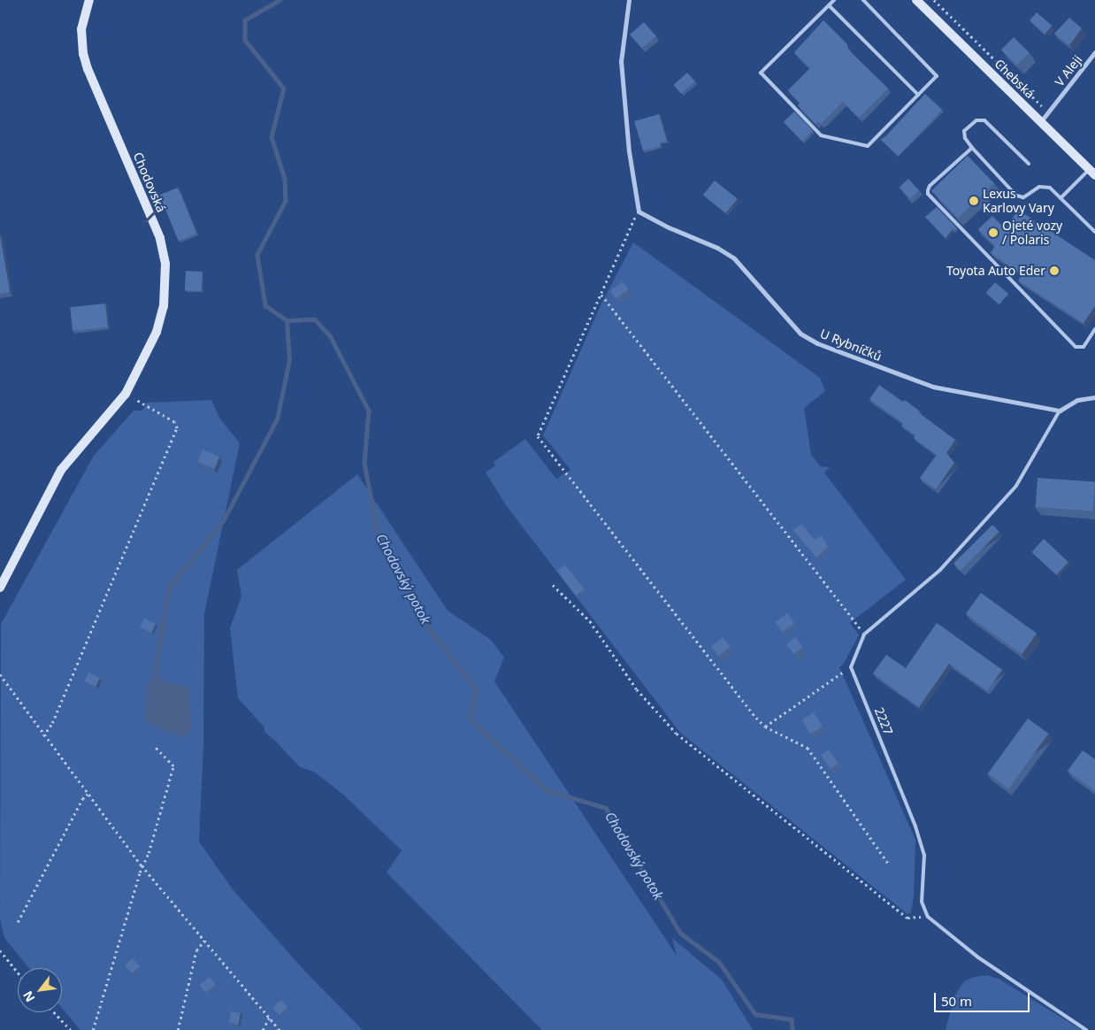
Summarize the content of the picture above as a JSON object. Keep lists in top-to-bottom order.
{
  "streets": {
    "street": [
      "V Aleji",
      "Chebská",
      "Chodovská",
      "U Rybníčků"
    ],
    "lane": ["2227"]
  },
  "crossings": [
    ["V Aleji", "Chebská"]
  ],
  "water": ["Chodovský potok"],
  "places": ["Lexus Karlovy Vary", "Ojeté vozy / Polaris", "Toyota Auto Eder"],
  "scale_bar": "50 m",
  "north": "bottom left"
}
